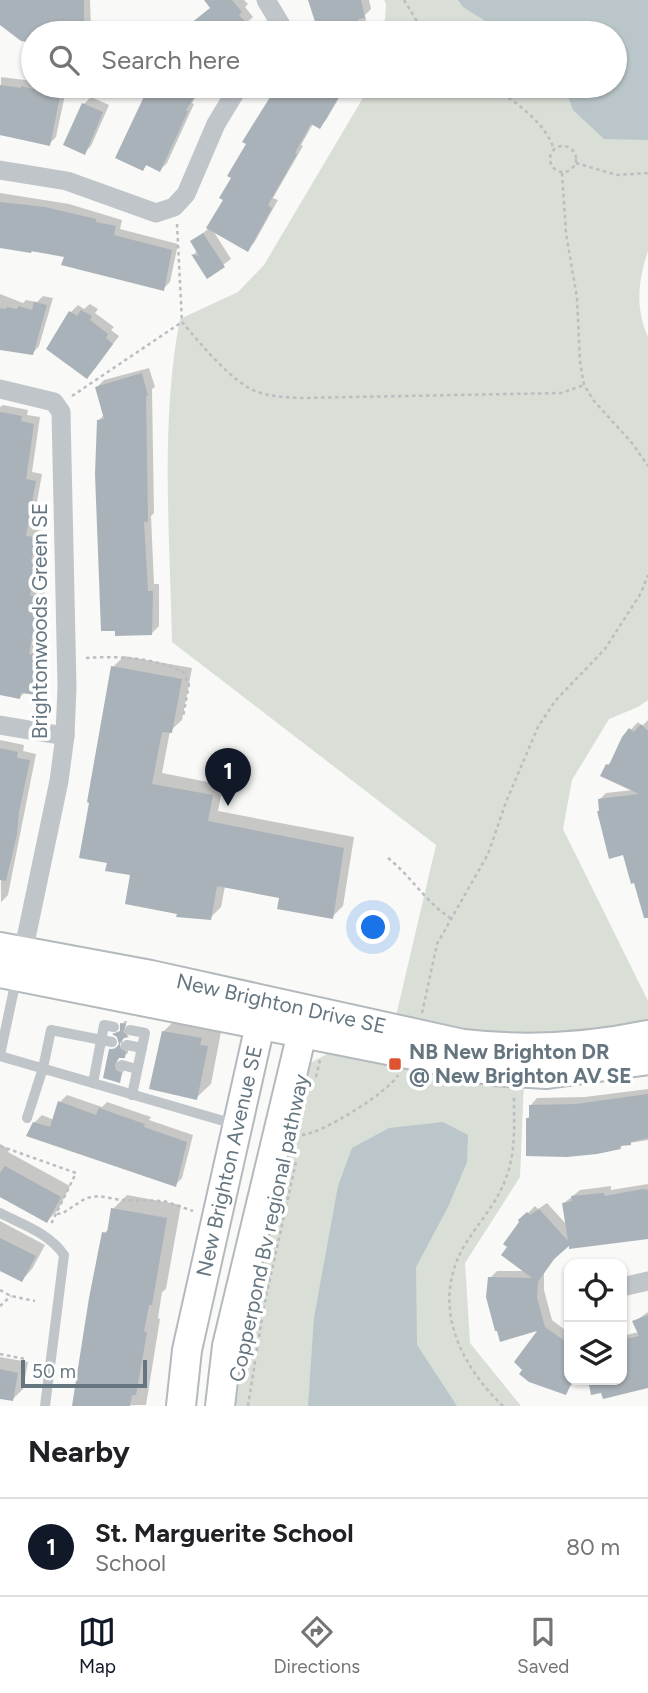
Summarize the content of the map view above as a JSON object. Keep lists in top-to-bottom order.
{
  "streets": {
    "street": ["Brightonwoods Green SE", "New Brighton Drive SE", "New Brighton Avenue SE"],
    "path": ["Copperpond Bv regional pathway"]
  },
  "crossings": [
    ["Brightonwoods Green SE", "New Brighton Drive SE"],
    ["New Brighton Drive SE", "New Brighton Avenue SE"]
  ],
  "places": {
    "transit": ["NB New Brighton DR @ New Brighton AV SE"]
  },
  "scale_bar": "50 m",
  "page": {
    "search": "Search here",
    "pins": "1",
    "scale": "50 m",
    "heading": "Nearby",
    "list": [
      {
        "mark": "1",
        "name": "St. Marguerite School",
        "note": "School",
        "value": "80 m"
      }
    ],
    "nav": ["Map", "Directions", "Saved"]
  }
}
